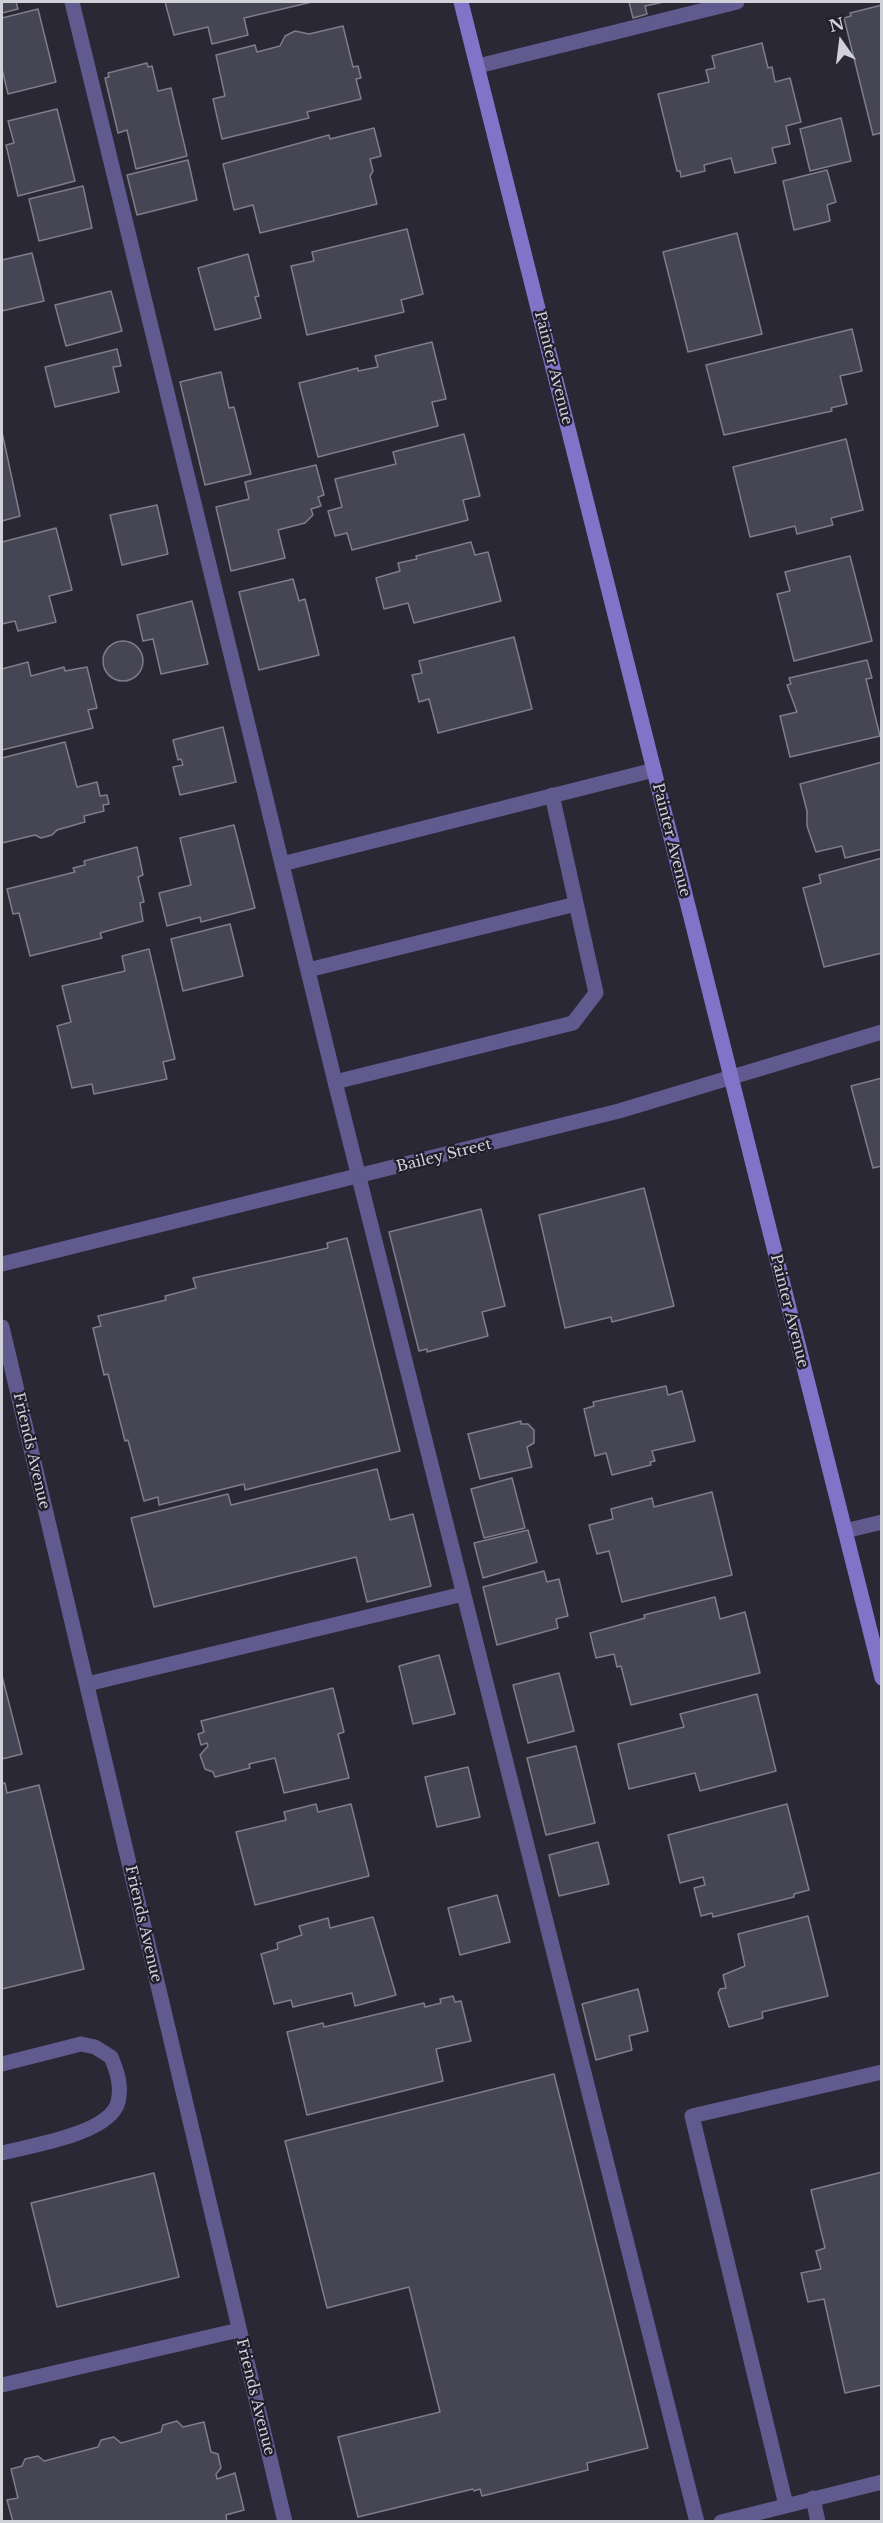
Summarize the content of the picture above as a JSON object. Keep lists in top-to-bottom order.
{
  "streets": {
    "main road": ["Painter Avenue"],
    "street": ["Bailey Street", "Friends Avenue"]
  },
  "crossings": [
    ["Painter Avenue", "Bailey Street"]
  ],
  "north": "top"
}
